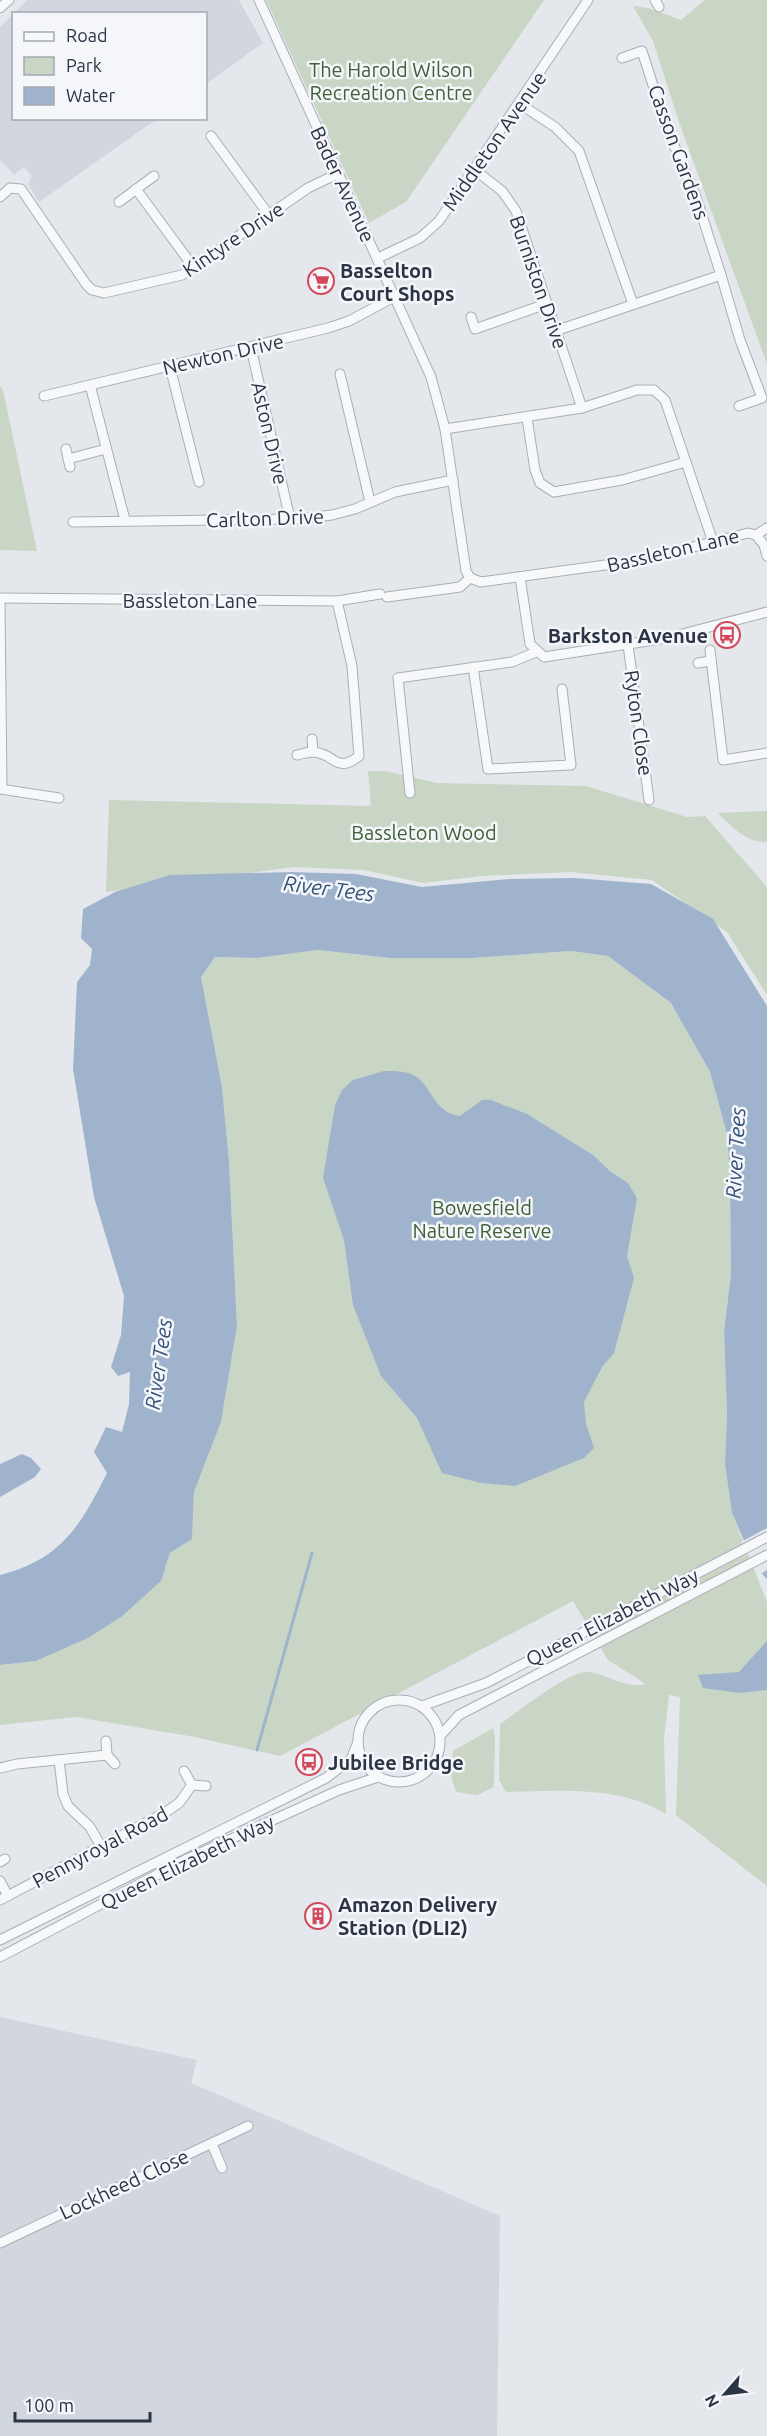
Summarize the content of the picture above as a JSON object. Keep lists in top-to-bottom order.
{
  "streets": {
    "street": [
      "Middleton Avenue",
      "Casson Gardens",
      "Bader Avenue",
      "Kintyre Drive",
      "Burniston Drive",
      "Newton Drive",
      "Aston Drive",
      "Carlton Drive",
      "Bassleton Lane",
      "Ryton Close",
      "Queen Elizabeth Way",
      "Pennyroyal Road",
      "Lockheed Close"
    ]
  },
  "crossings": [
    ["Middleton Avenue", "Bader Avenue"],
    ["Middleton Avenue", "Burniston Drive"],
    ["Bader Avenue", "Kintyre Drive"],
    ["Bader Avenue", "Newton Drive"],
    ["Bader Avenue", "Carlton Drive"],
    ["Bader Avenue", "Bassleton Lane"],
    ["Newton Drive", "Aston Drive"],
    ["Aston Drive", "Carlton Drive"]
  ],
  "water": ["River Tees"],
  "parks": ["The Harold Wilson Recreation Centre", "Bassleton Wood", "Bowesfield Nature Reserve"],
  "places": {
    "supermarket": ["Basselton Court Shops"],
    "bus stop": ["Barkston Avenue", "Jubilee Bridge"],
    "building": ["Amazon Delivery Station (DLI2)"]
  },
  "legend": ["Road", "Park", "Water"],
  "scale_bar": "100 m",
  "north": "bottom left"
}
